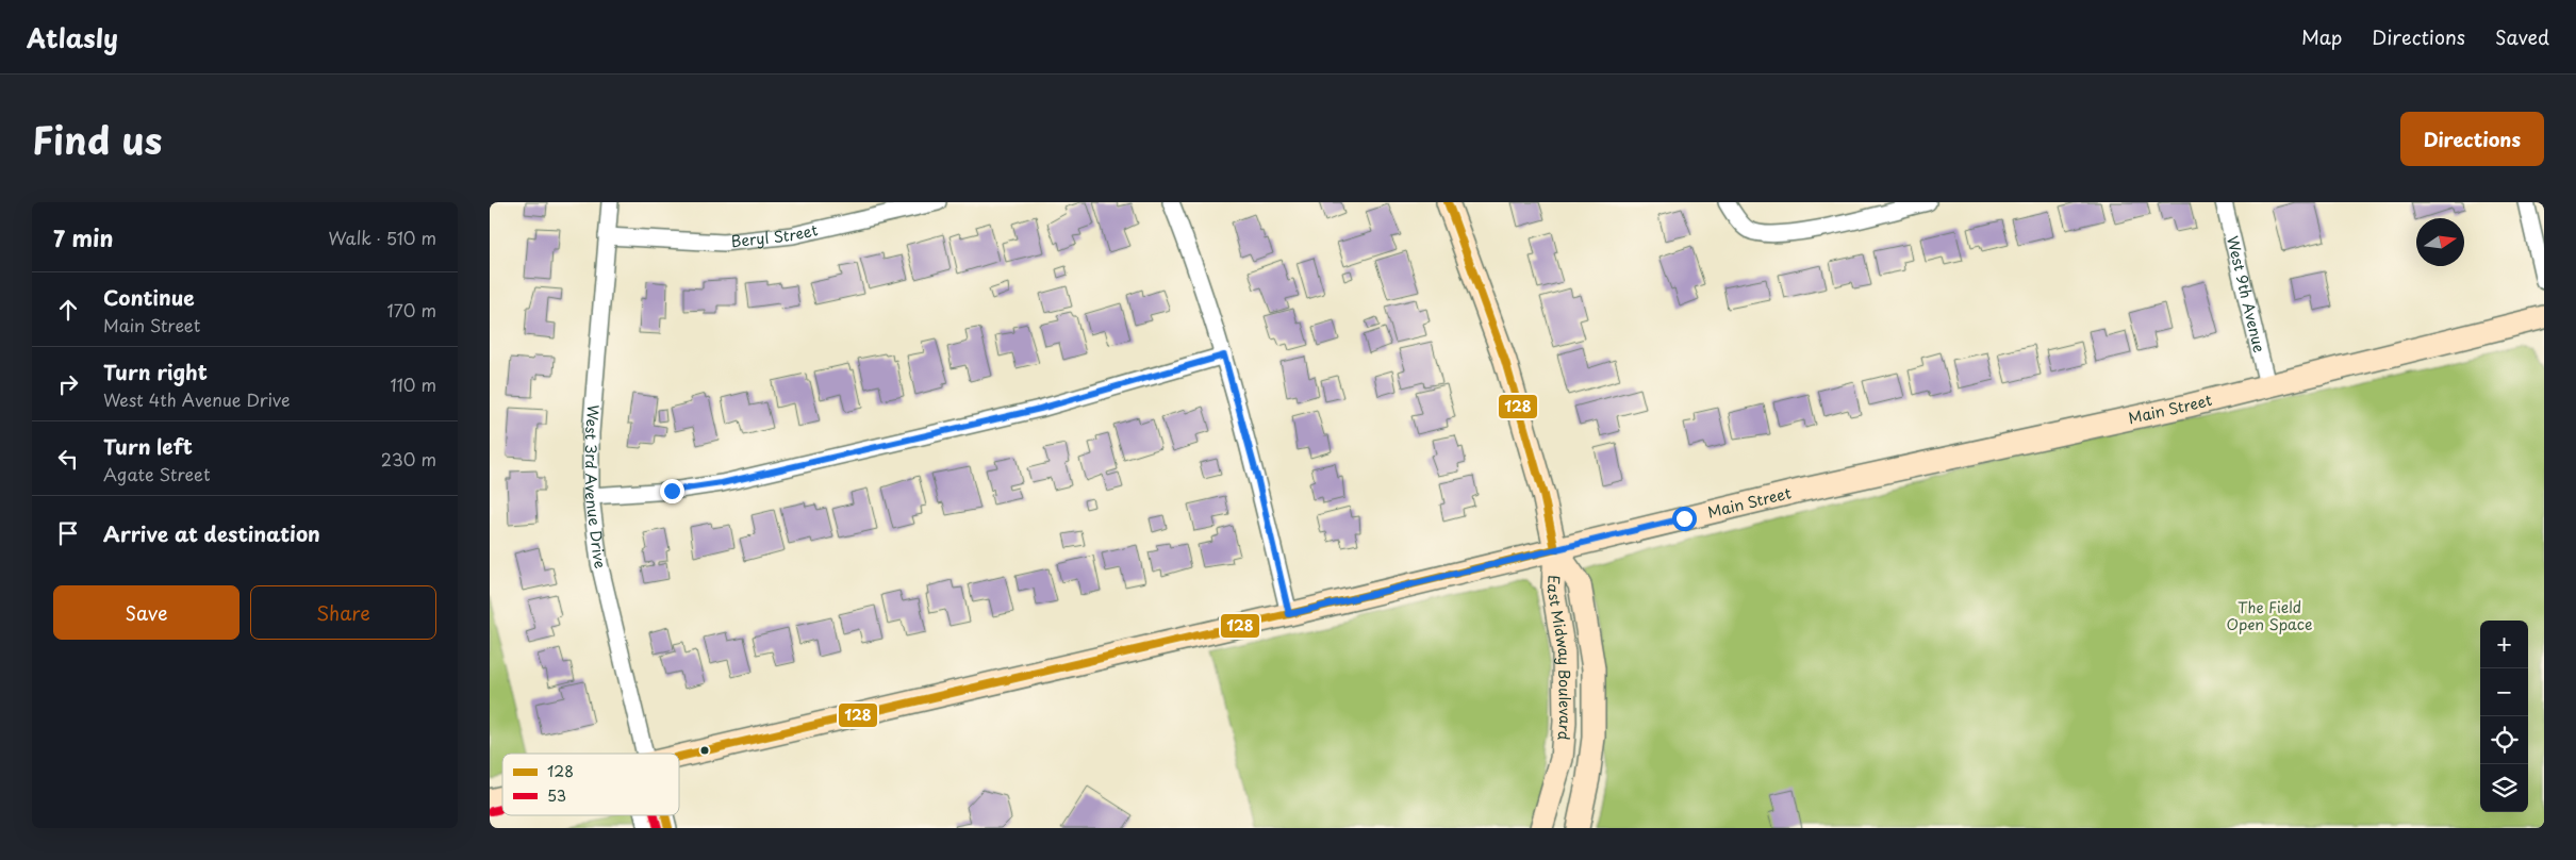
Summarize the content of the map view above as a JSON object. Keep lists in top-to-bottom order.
{
  "streets": {
    "main road": ["Main Street", "East Midway Boulevard"],
    "street": ["Beryl Street", "West 9th Avenue", "West 3rd Avenue Drive"]
  },
  "crossings": [
    ["Beryl Street", "West 3rd Avenue Drive"],
    ["West 9th Avenue", "Main Street"],
    ["Main Street", "East Midway Boulevard"]
  ],
  "parks": ["The Field Open Space"],
  "lines": ["transit line 128", "transit line 53"],
  "legend": ["128", "53"],
  "north": "right",
  "page": {
    "header": "Atlasly",
    "nav": ["Map", "Directions", "Saved"],
    "title": "Find us",
    "buttons": [
      "Directions",
      ["Save", "Share"]
    ],
    "heading": ["7 min", "Walk · 510 m"],
    "list": [
      ["Continue", "Main Street", "170 m"],
      ["Turn right", "West 4th Avenue Drive", "110 m"],
      ["Turn left", "Agate Street", "230 m"],
      "Arrive at destination"
    ],
    "map_buttons": ["+", "−"]
  }
}
